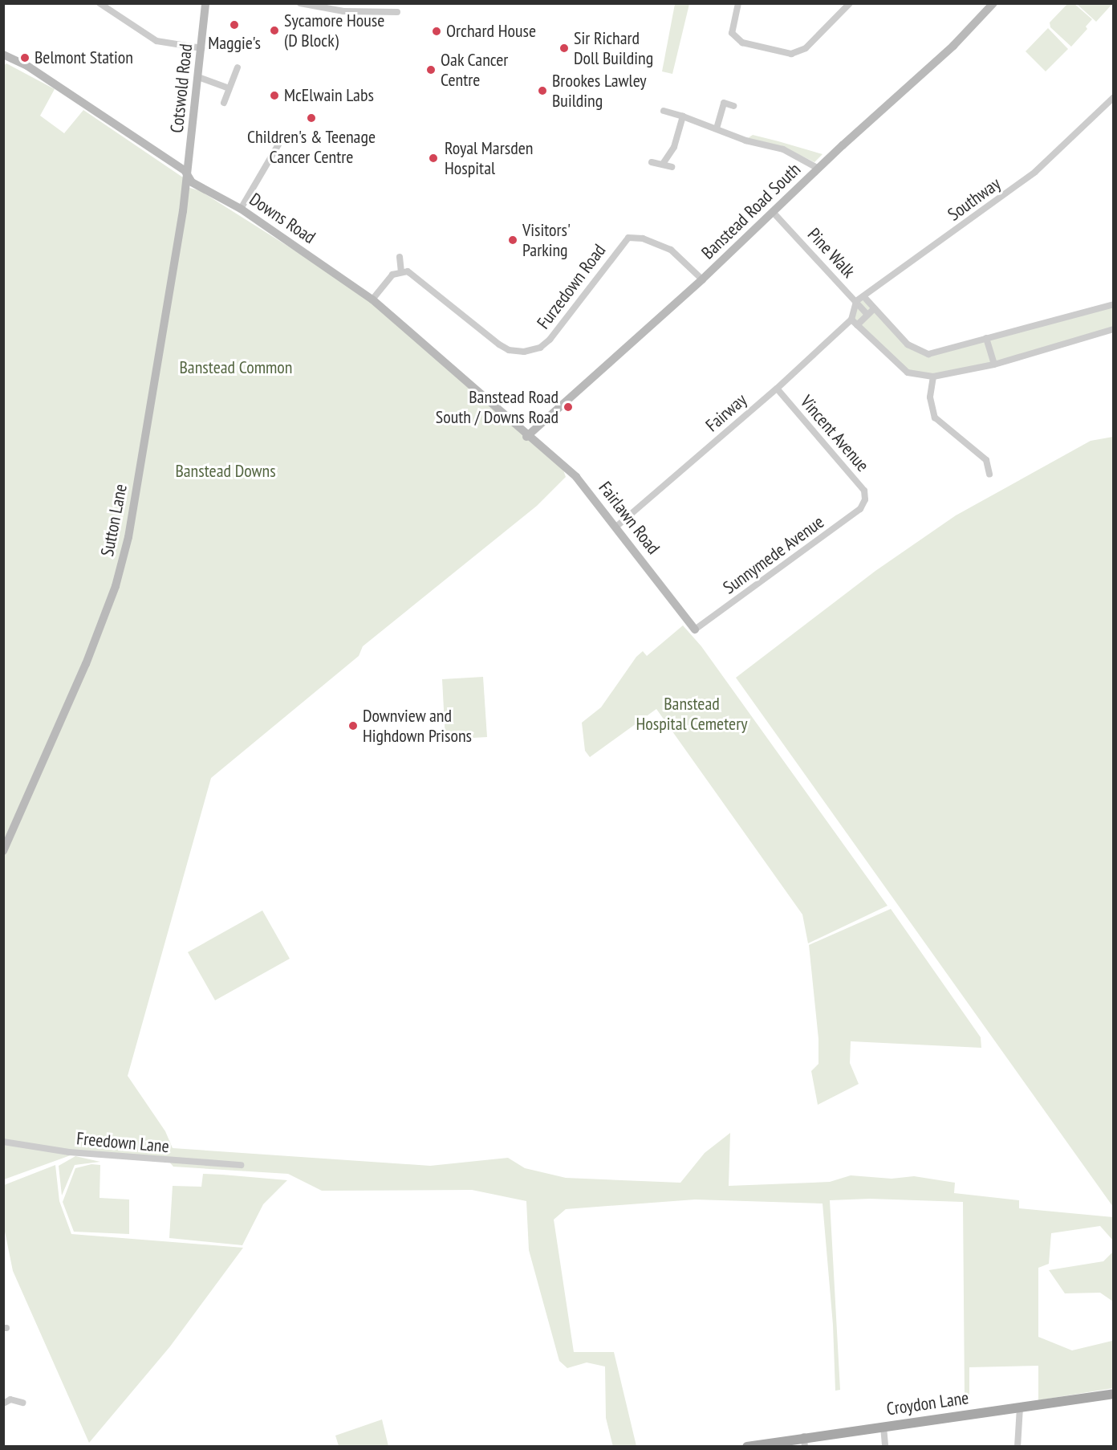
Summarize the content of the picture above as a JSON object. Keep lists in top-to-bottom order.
{
  "streets": {
    "main road": ["Croydon Lane"],
    "street": [
      "Cotswold Road",
      "Southway",
      "Banstead Road South",
      "Downs Road",
      "Pine Walk",
      "Furzedown Road",
      "Fairway",
      "Vincent Avenue",
      "Fairlawn Road",
      "Sutton Lane",
      "Sunnymede Avenue",
      "Freedown Lane"
    ]
  },
  "crossings": [
    ["Cotswold Road", "Downs Road"],
    ["Cotswold Road", "Sutton Lane"],
    ["Southway", "Pine Walk"],
    ["Banstead Road South", "Downs Road"],
    ["Banstead Road South", "Pine Walk"],
    ["Banstead Road South", "Furzedown Road"],
    ["Banstead Road South", "Fairlawn Road"],
    ["Downs Road", "Fairlawn Road"],
    ["Downs Road", "Sutton Lane"],
    ["Fairway", "Vincent Avenue"],
    ["Fairway", "Fairlawn Road"],
    ["Vincent Avenue", "Sunnymede Avenue"],
    ["Fairlawn Road", "Sunnymede Avenue"]
  ],
  "parks": ["Banstead Common", "Banstead Downs", "Banstead Hospital Cemetery"],
  "places": [
    "Maggie's",
    "Sycamore House (D Block)",
    "Orchard House",
    "Sir Richard Doll Building",
    "Belmont Station",
    "Oak Cancer Centre",
    "Brookes Lawley Building",
    "McElwain Labs",
    "Children's & Teenage Cancer Centre",
    "Royal Marsden Hospital",
    "Visitors' Parking",
    "Banstead Road South / Downs Road",
    "Downview and Highdown Prisons"
  ]
}
